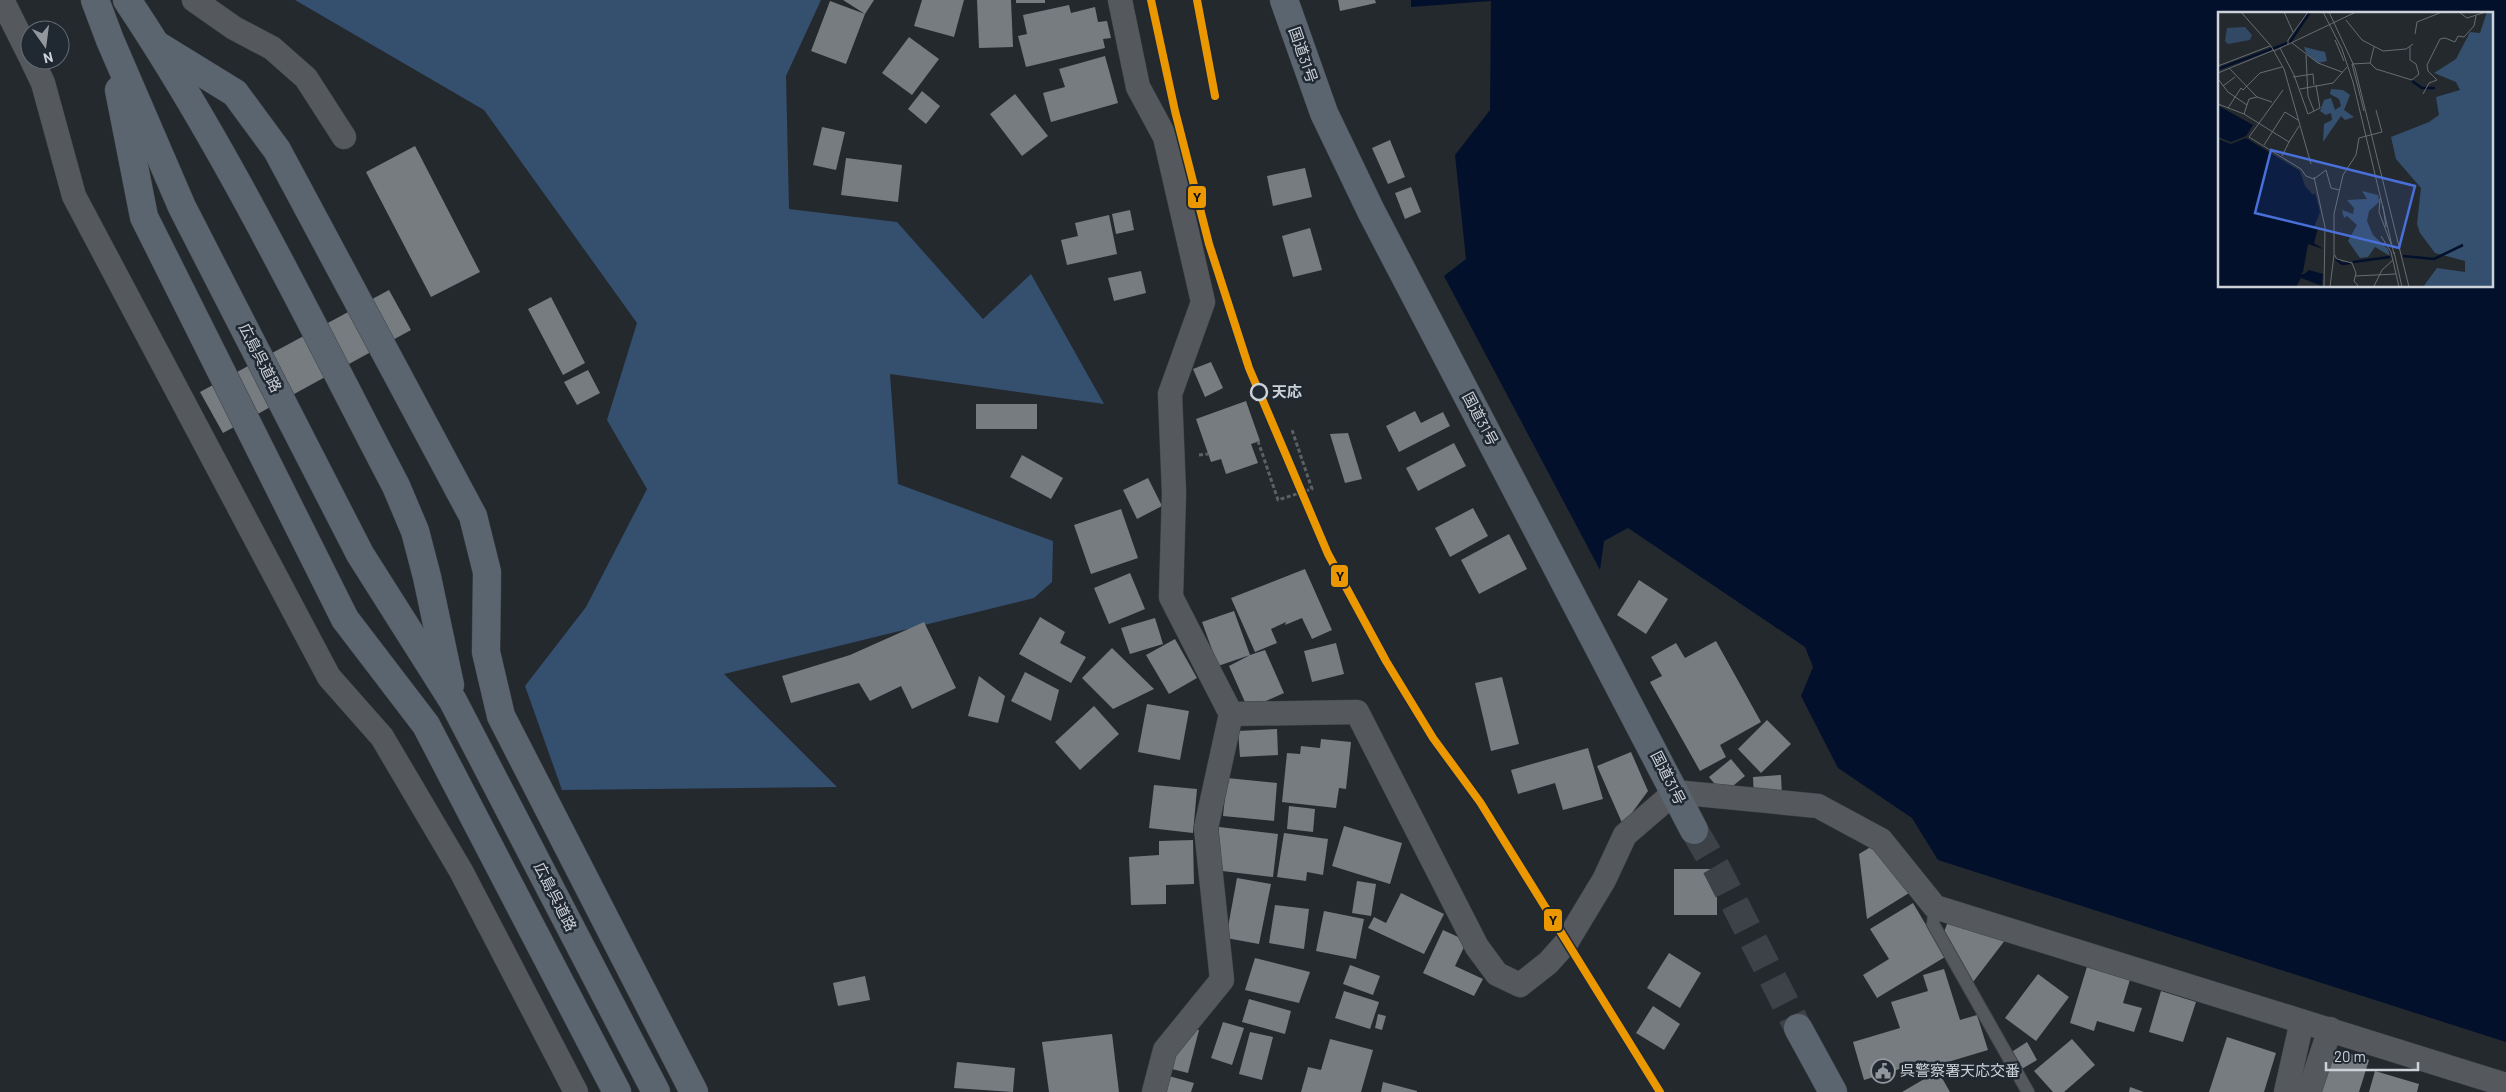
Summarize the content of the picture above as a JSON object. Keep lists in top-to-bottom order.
{
  "streets": {
    "highway": ["国道31号", "広島呉道路"]
  },
  "places": {
    "other": ["天応"],
    "public building": ["呉警察署天応交番"]
  },
  "lines": ["transit line Y"],
  "scale_bar": "20 m",
  "north": "bottom"
}
